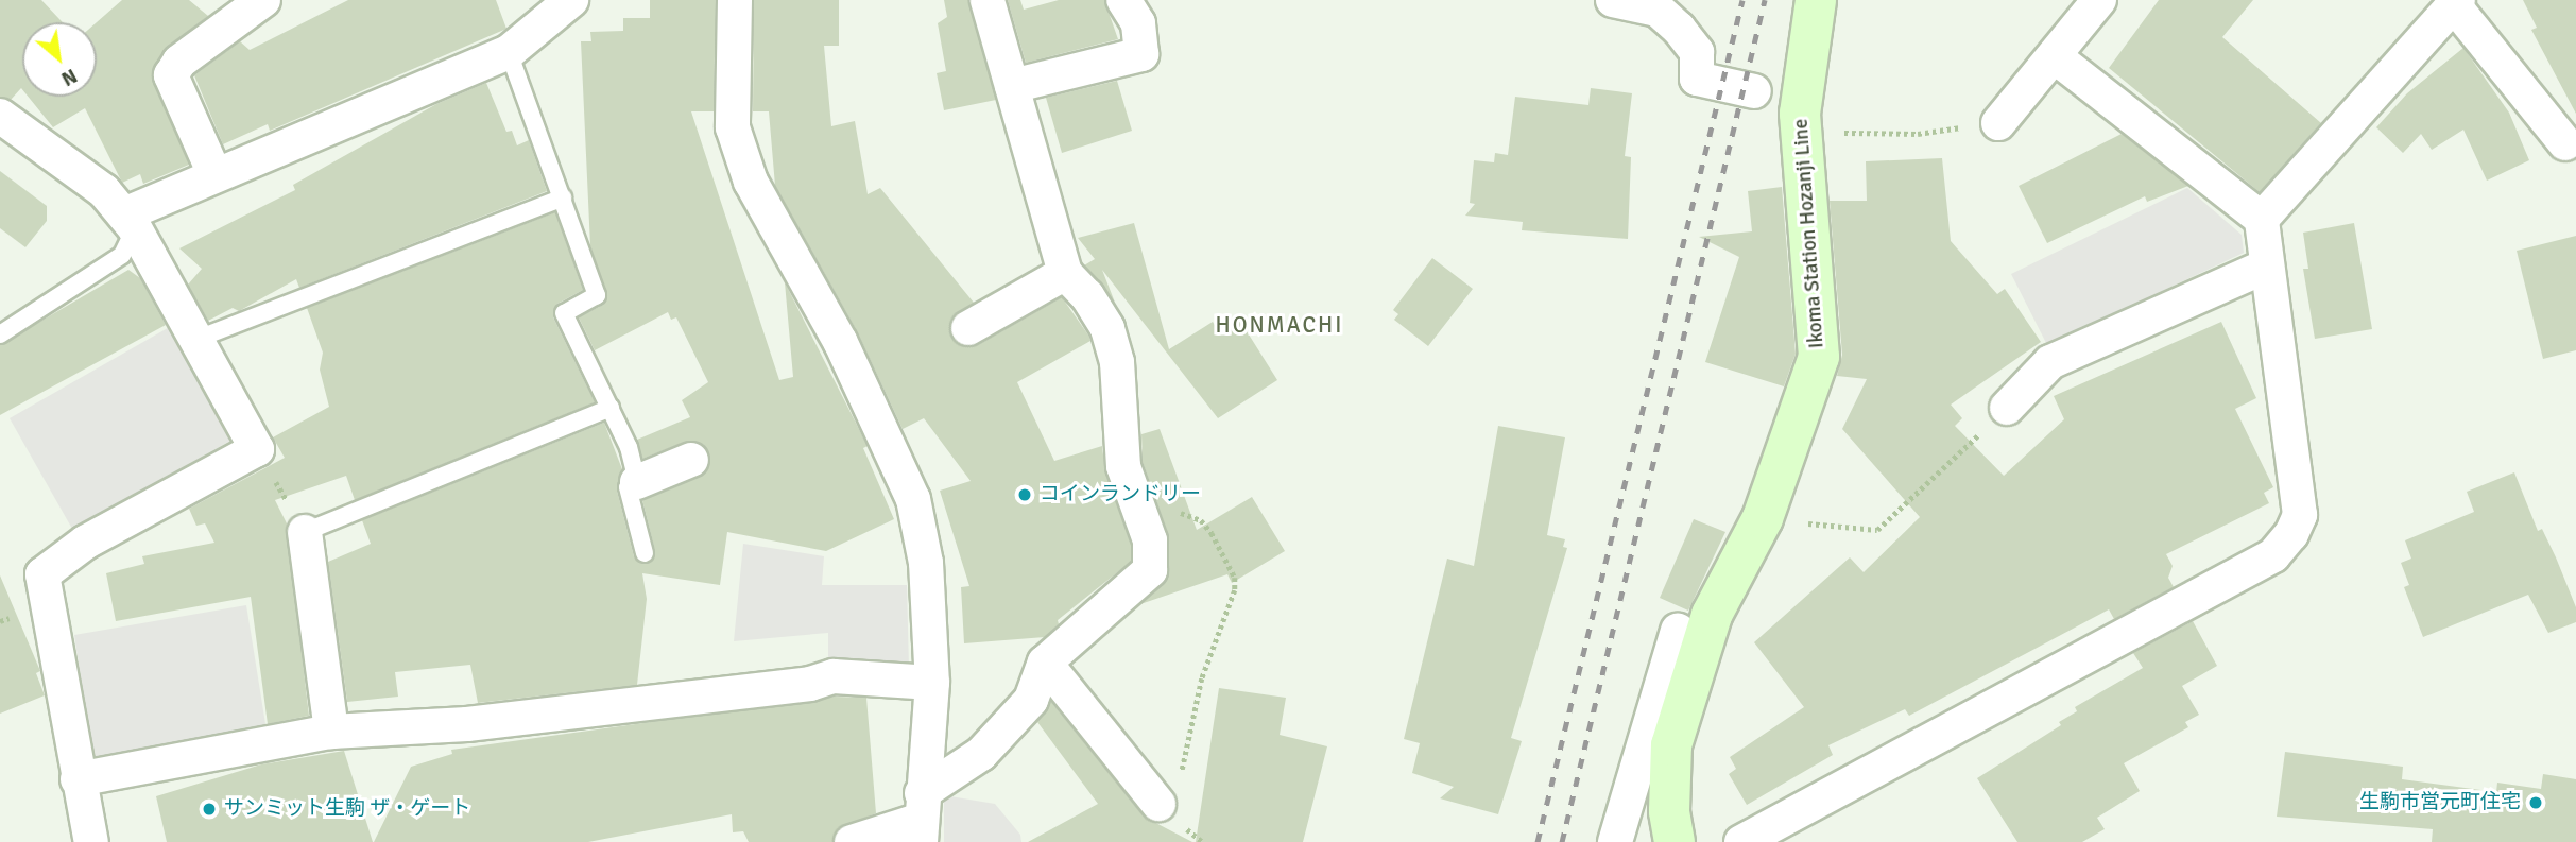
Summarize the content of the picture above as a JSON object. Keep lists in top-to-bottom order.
{
  "streets": {
    "main road": ["Ikoma Station Hozanji Line"]
  },
  "districts": ["HONMACHI"],
  "places": ["コインランドリー", "生駒市営元町住宅", "サンミット生駒 ザ・ゲート"],
  "north": "bottom right"
}
